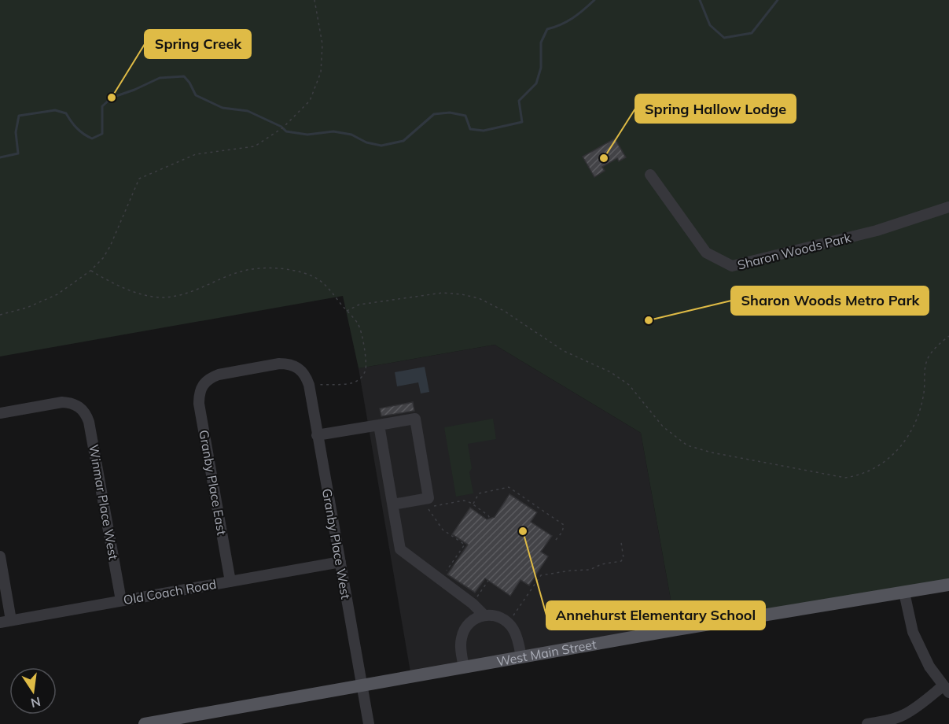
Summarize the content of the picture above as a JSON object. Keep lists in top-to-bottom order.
{
  "streets": {
    "main road": ["West Main Street"],
    "street": [
      "Sharon Woods Park",
      "Granby Place East",
      "Winmar Place West",
      "Granby Place West",
      "Old Coach Road"
    ]
  },
  "crossings": [
    ["Granby Place East", "Granby Place West"],
    ["Granby Place East", "Old Coach Road"],
    ["Winmar Place West", "Old Coach Road"],
    ["Granby Place West", "Old Coach Road"],
    ["Granby Place West", "West Main Street"]
  ],
  "places": [
    "Spring Creek",
    "Spring Hallow Lodge",
    "Sharon Woods Metro Park",
    "Annehurst Elementary School"
  ],
  "north": "bottom"
}
